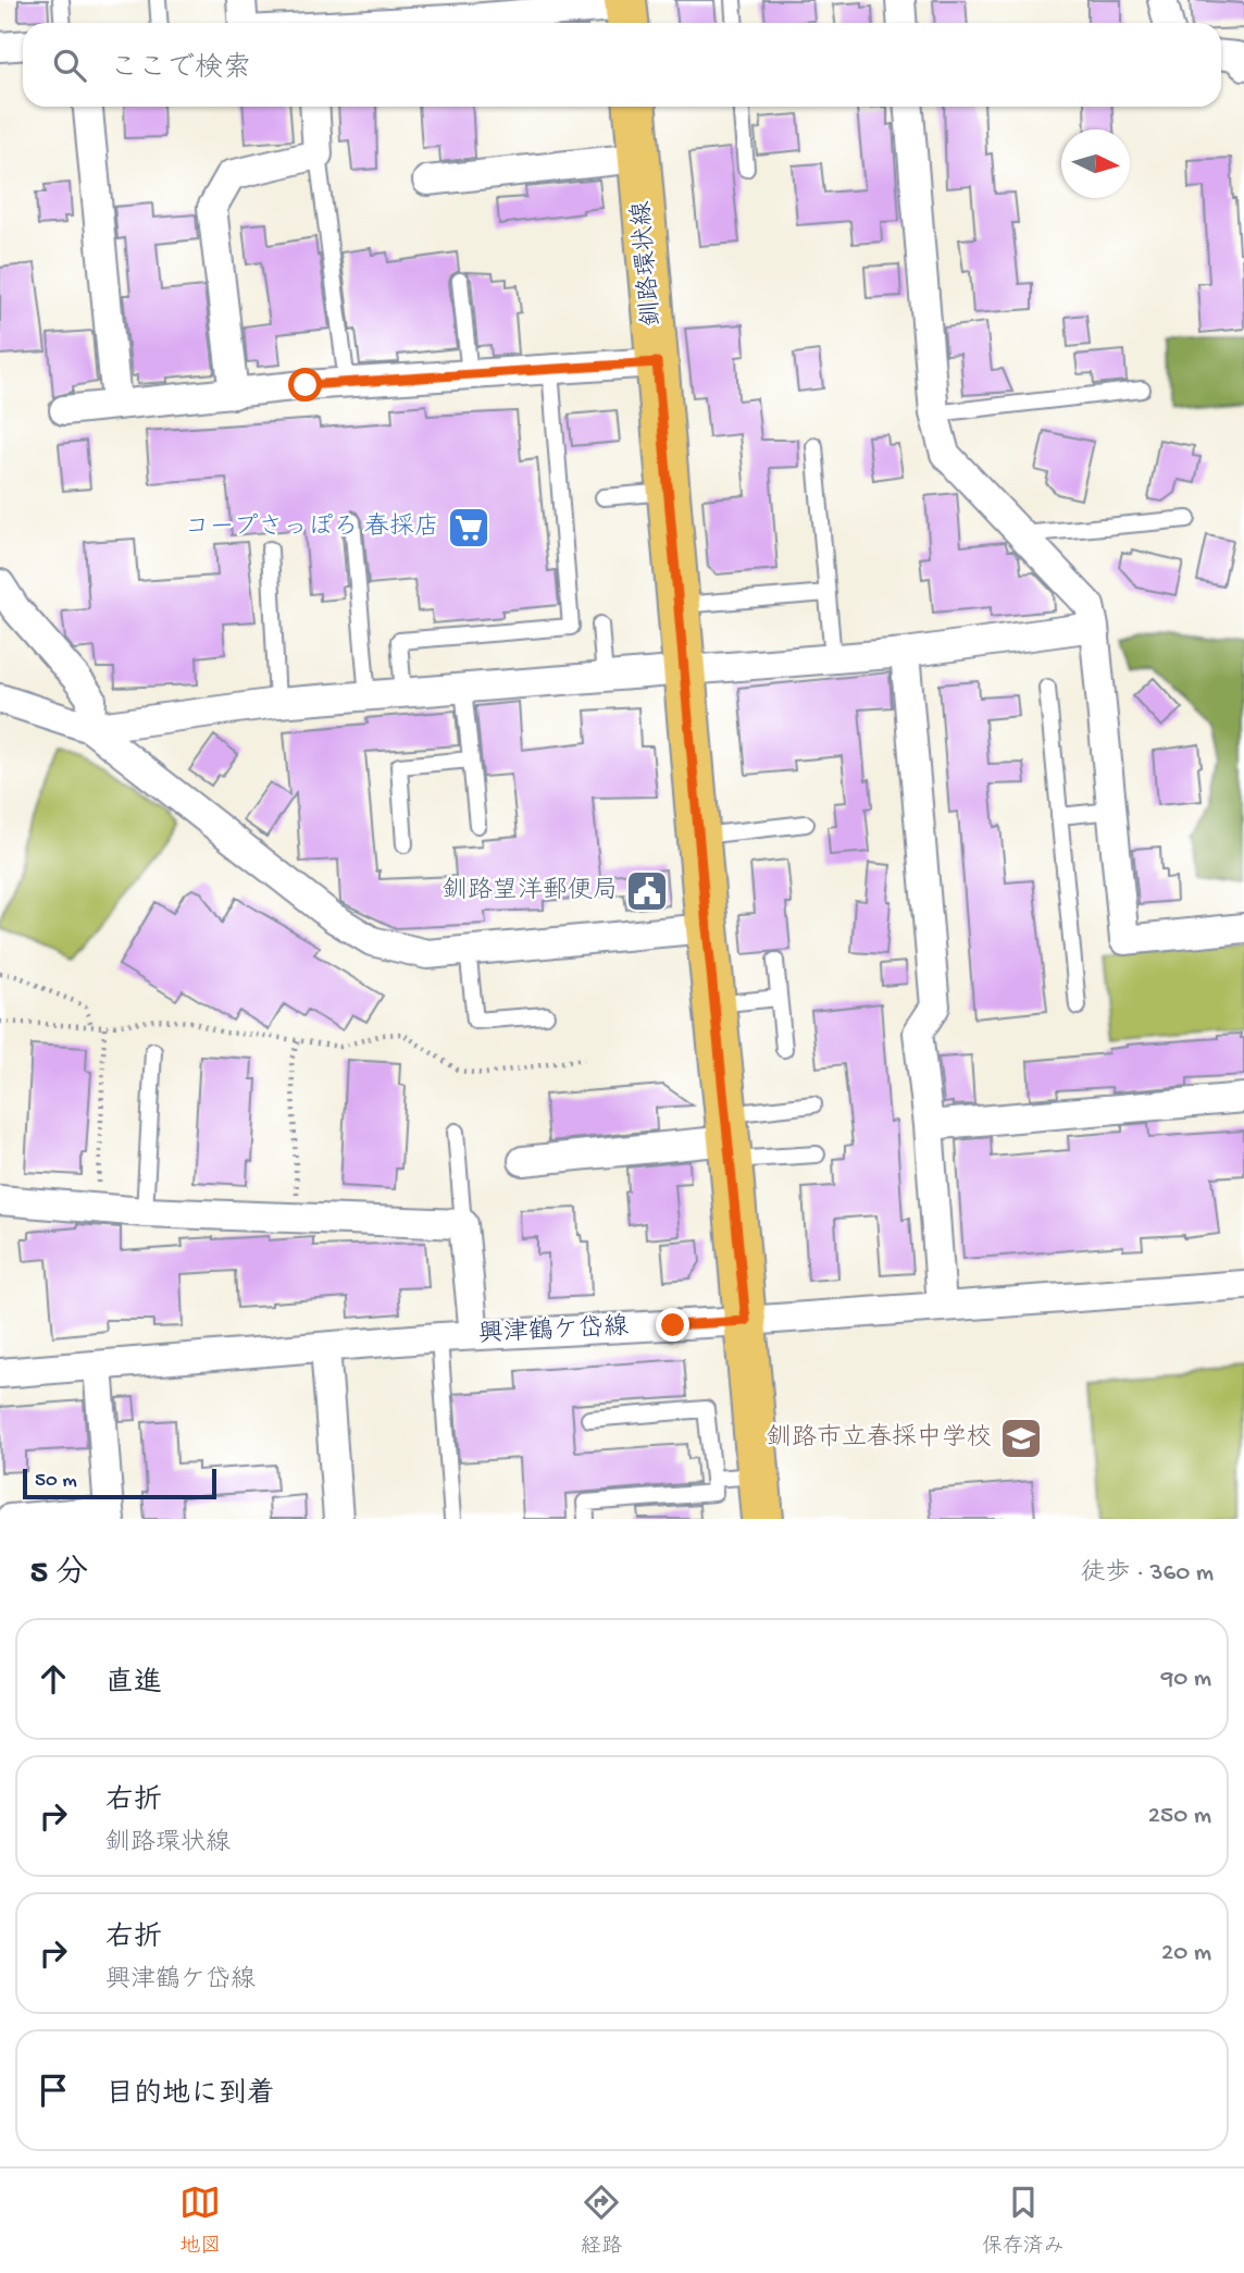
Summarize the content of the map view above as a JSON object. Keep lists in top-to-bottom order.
{
  "streets": {
    "main road": ["釧路環状線"],
    "street": ["興津鶴ケ岱線"]
  },
  "crossings": [
    ["釧路環状線", "興津鶴ケ岱線"]
  ],
  "places": {
    "supermarket": ["コープさっぽろ 春採店"],
    "public building": ["釧路望洋郵便局"],
    "school or university": ["釧路市立春採中学校"]
  },
  "scale_bar": "50 m",
  "north": "right",
  "page": {
    "search": "ここで検索",
    "scale": "50 m",
    "heading": ["5 分", "徒歩 · 360 m"],
    "list": [
      ["直進", "90 m"],
      ["右折", "釧路環状線", "250 m"],
      ["右折", "興津鶴ケ岱線", "20 m"],
      "目的地に到着"
    ],
    "nav": ["地図", "経路", "保存済み"]
  }
}
